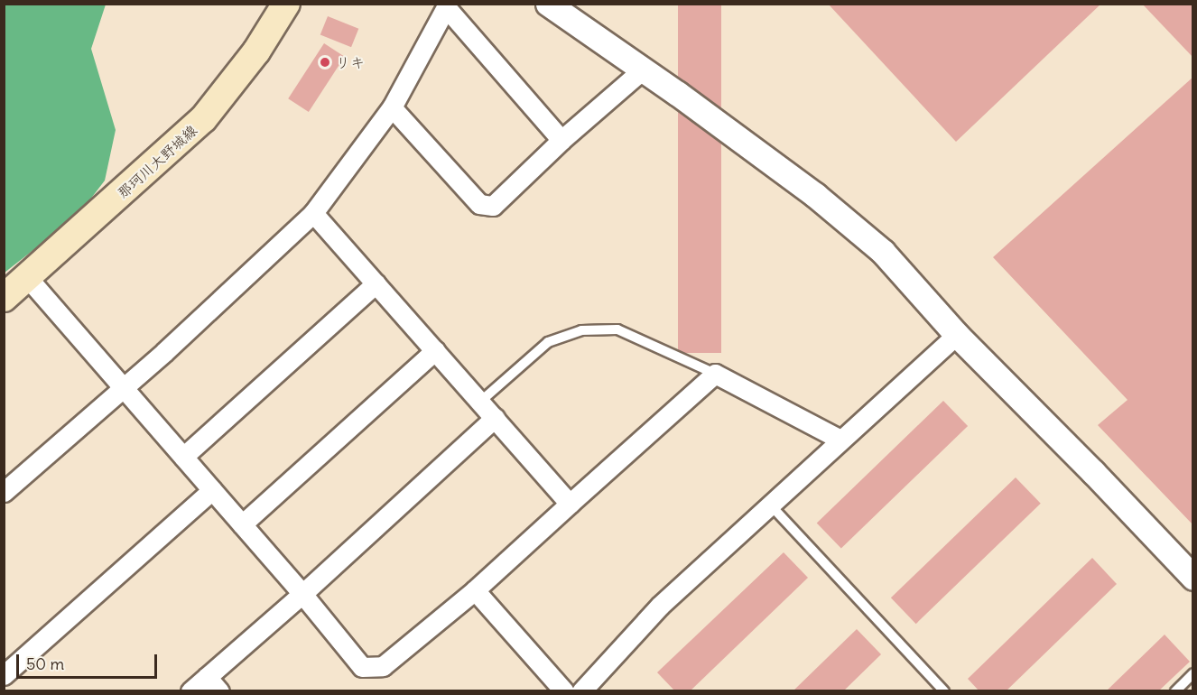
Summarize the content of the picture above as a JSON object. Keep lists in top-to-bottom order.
{
  "streets": {
    "main road": ["那珂川大野城線"]
  },
  "places": ["リキ"],
  "scale_bar": "50 m"
}
